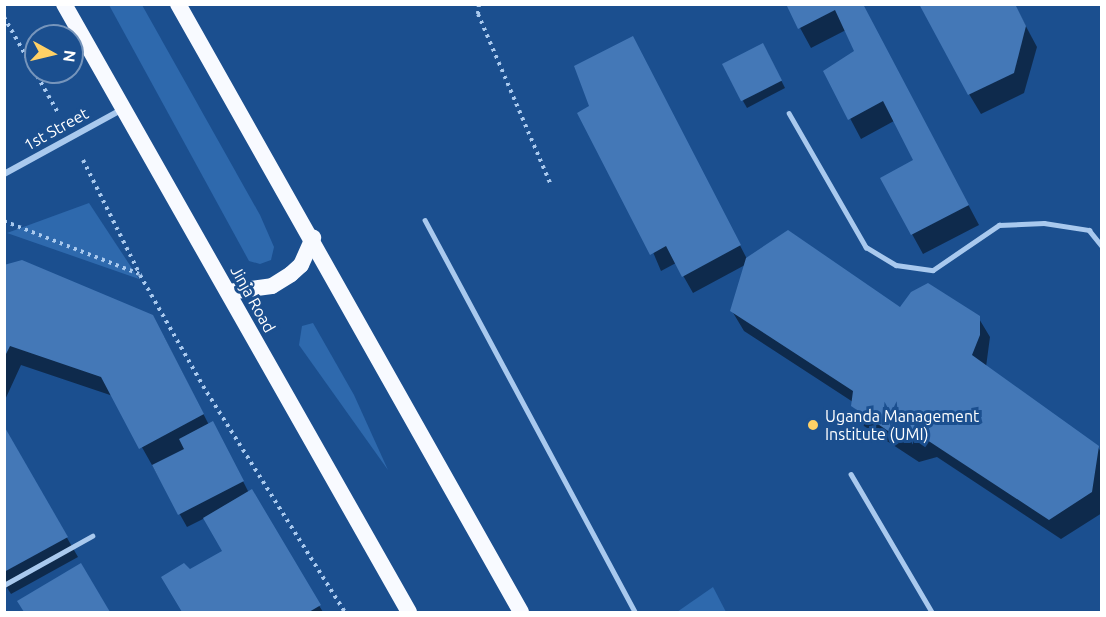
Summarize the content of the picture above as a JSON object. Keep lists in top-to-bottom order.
{
  "streets": {
    "highway": ["Jinja Road"],
    "street": ["1st Street"]
  },
  "crossings": [
    ["1st Street", "Jinja Road"]
  ],
  "places": ["Uganda Management Institute (UMI)"],
  "north": "right"
}
